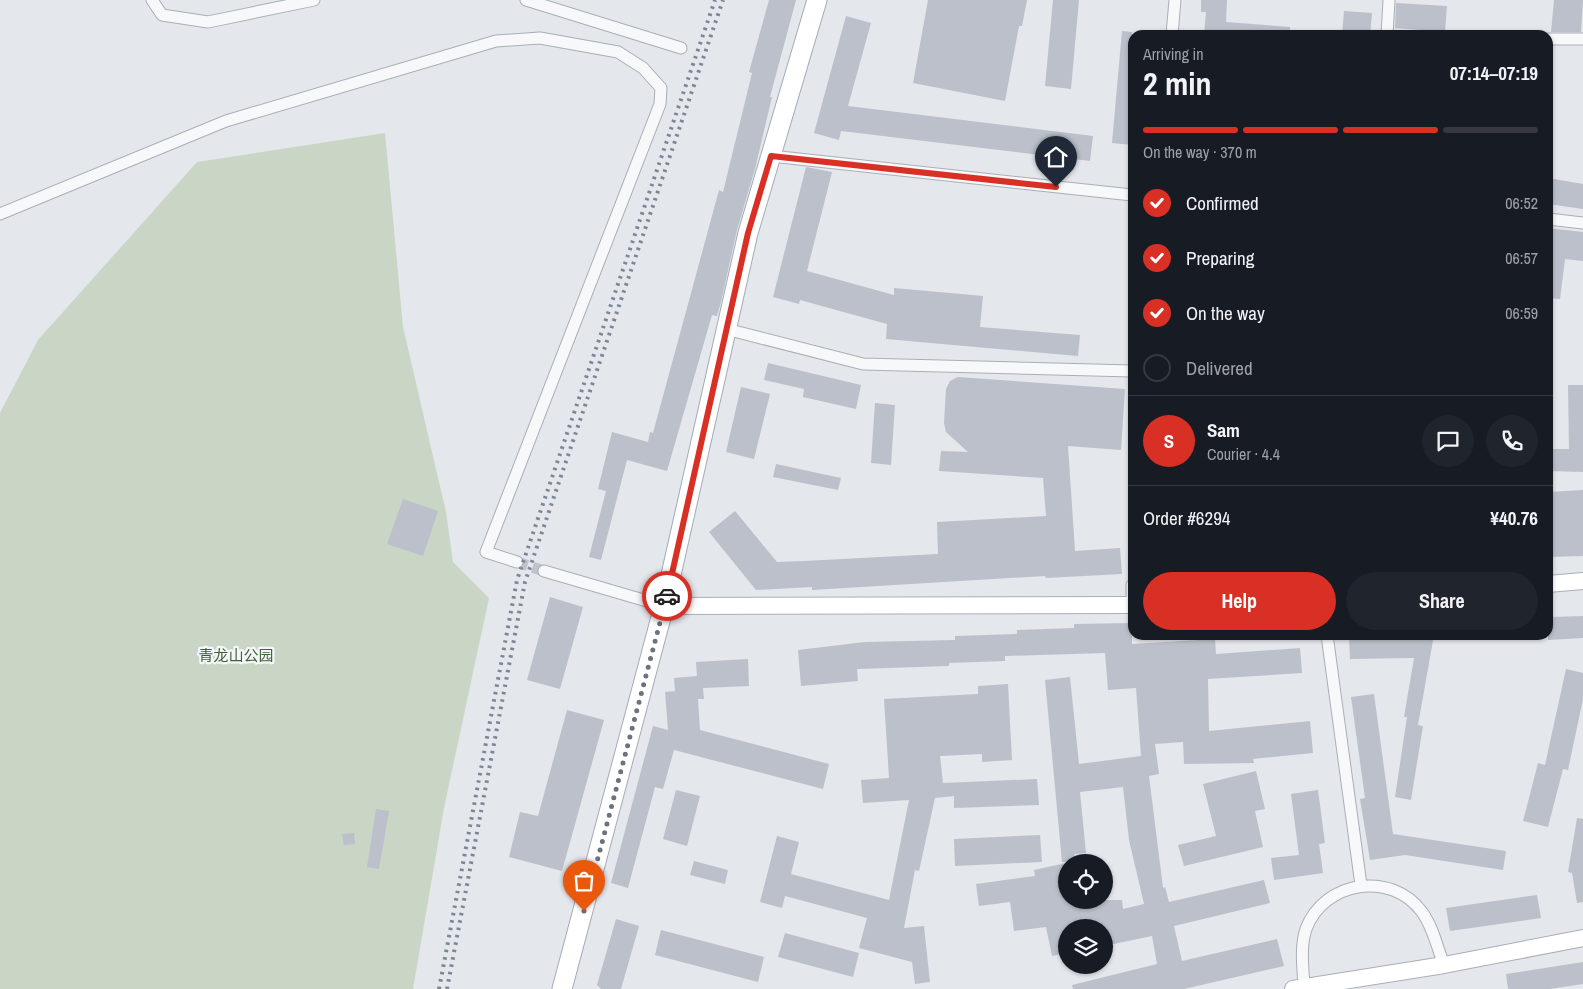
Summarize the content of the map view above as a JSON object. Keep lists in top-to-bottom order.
{
  "parks": ["青龙山公园"],
  "page": {
    "heading": ["2 min", "Arriving in", "07:14–07:19"],
    "panel": [
      "Sam",
      "Courier · 4.4",
      "Order #6294",
      "¥40.76"
    ],
    "bar": "On the way · 370 m",
    "list": [
      ["Confirmed", "06:52"],
      ["Preparing", "06:57"],
      ["On the way", "06:59"],
      "Delivered"
    ],
    "round": "S",
    "buttons": ["Help", "Share"]
  }
}
